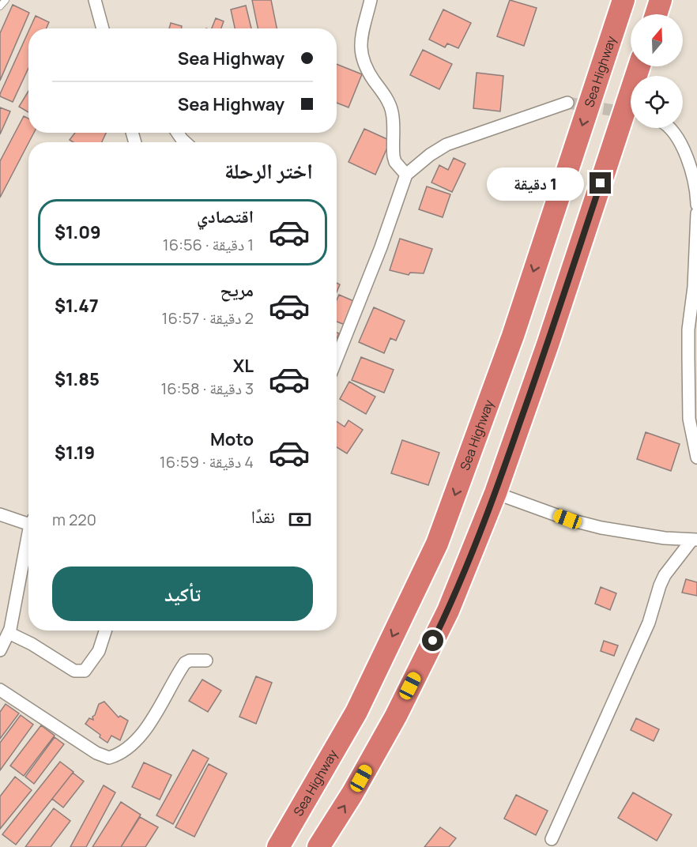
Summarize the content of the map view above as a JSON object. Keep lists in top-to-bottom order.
{
  "streets": {
    "highway": ["Sea Highway"]
  },
  "north": "top",
  "page": {
    "banner": ["Sea Highway", "Sea Highway"],
    "heading": "اختر الرحلة",
    "bubble": "1 دقيقة",
    "list": [
      {
        "name": "اقتصادي",
        "note": "1 دقيقة · 16:56",
        "value": "$1.09"
      },
      {
        "name": "مريح",
        "note": "2 دقيقة · 16:57",
        "value": "$1.47"
      },
      {
        "name": "XL",
        "note": "3 دقيقة · 16:58",
        "value": "$1.85"
      },
      {
        "name": "Moto",
        "note": "4 دقيقة · 16:59",
        "value": "$1.19"
      }
    ],
    "pay": ["نقدًا", "220 m"],
    "buttons": "تأكيد"
  }
}
